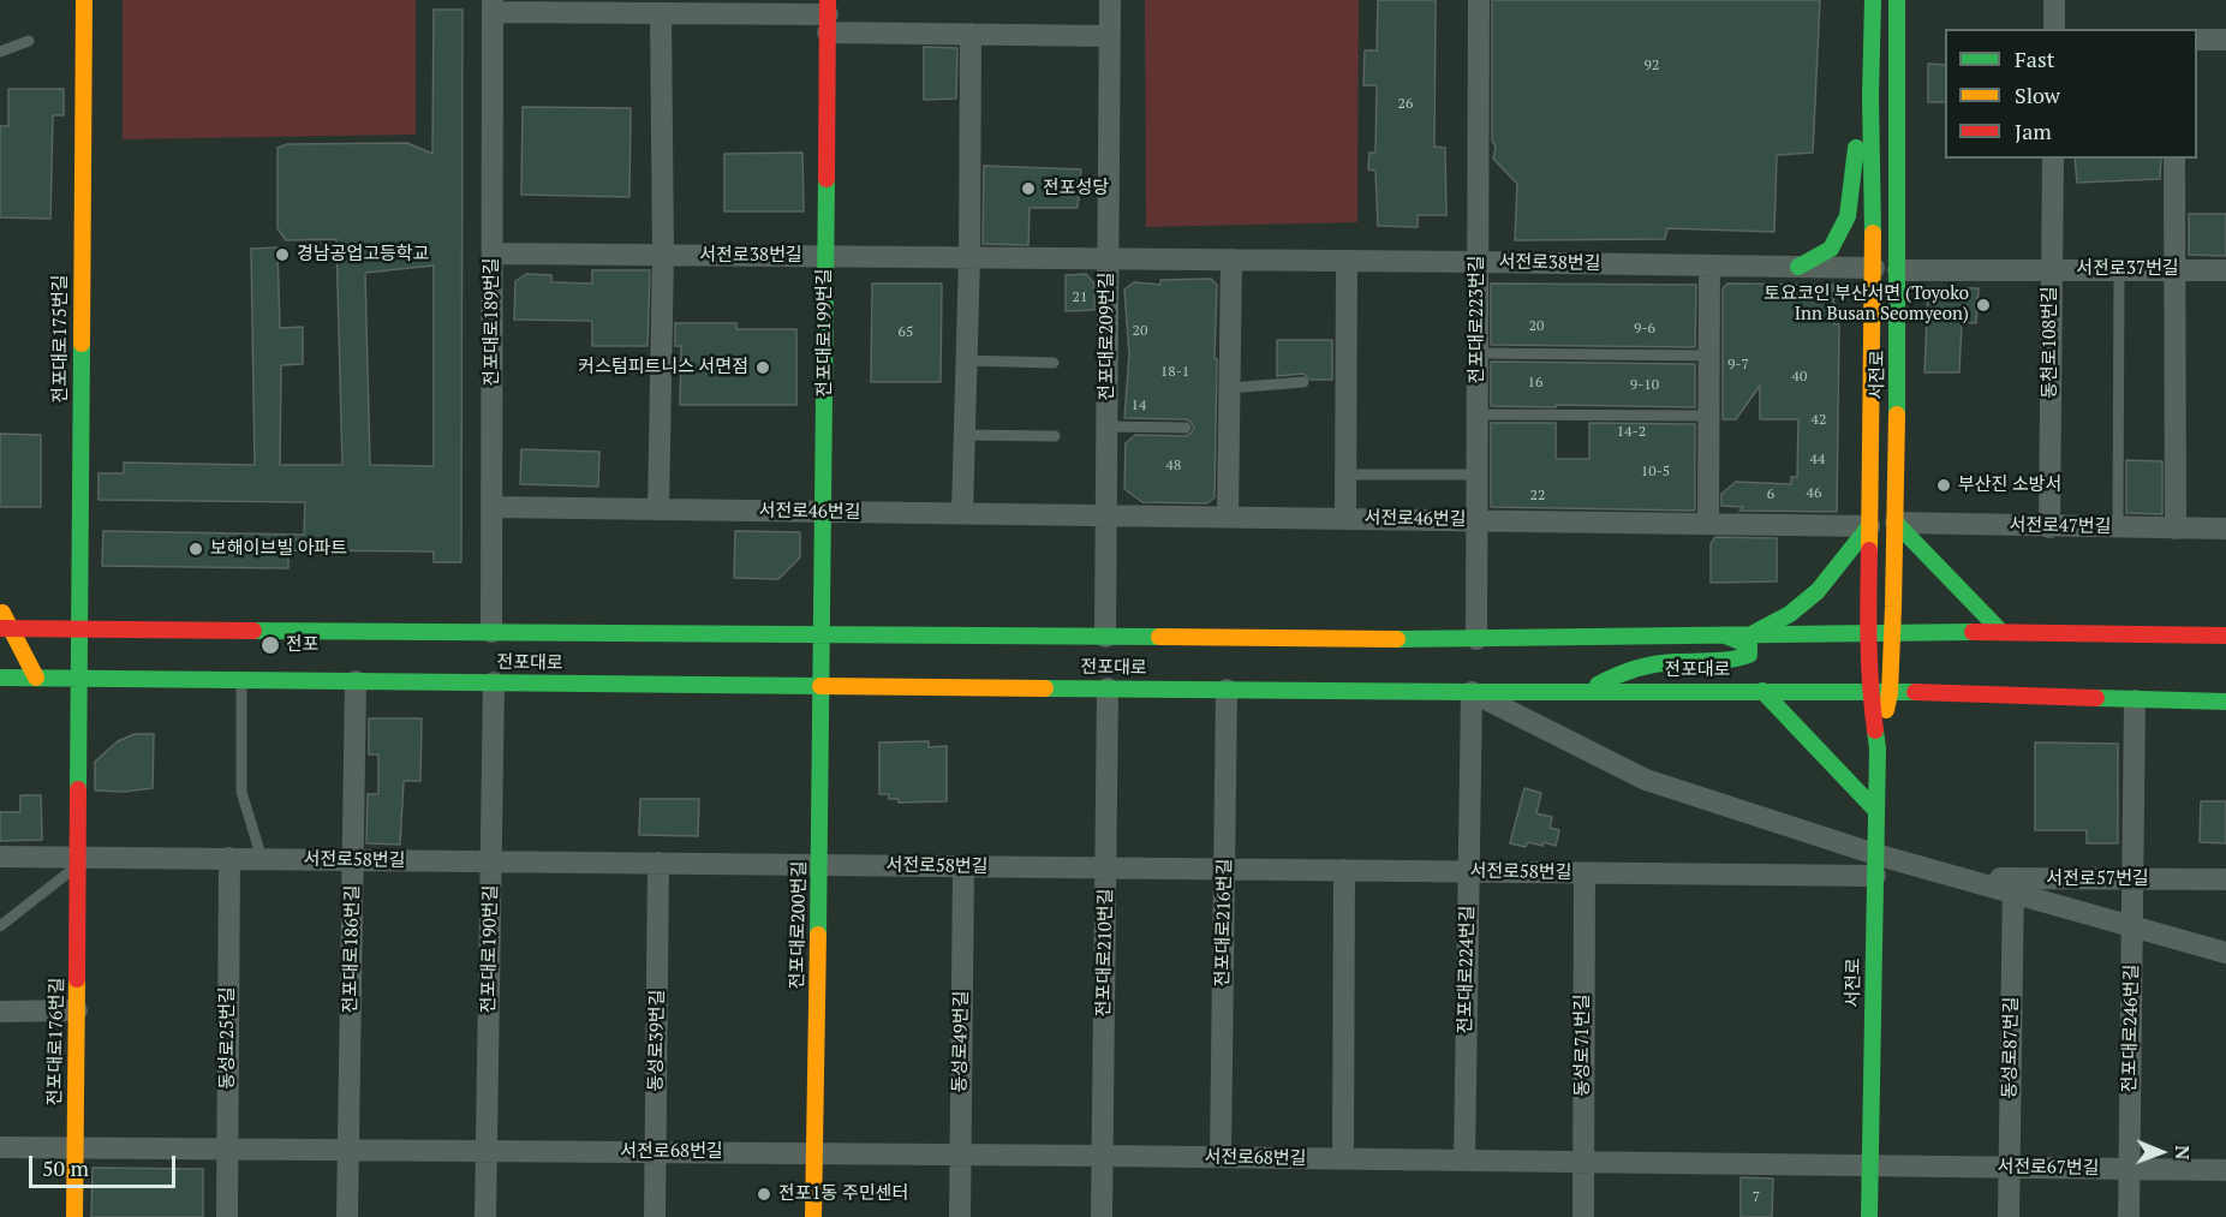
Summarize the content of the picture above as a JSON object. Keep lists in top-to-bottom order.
{
  "streets": {
    "main road": [
      "전포대로199번길",
      "전포대로175번길",
      "서전로",
      "전포대로",
      "전포대로200번길",
      "전포대로176번길"
    ],
    "street": [
      "서전로38번길",
      "서전로37번길",
      "전포대로223번길",
      "전포대로189번길",
      "전포대로209번길",
      "동천로108번길",
      "서전로46번길",
      "서전로47번길",
      "서전로58번길",
      "서전로57번길",
      "전포대로216번길",
      "전포대로186번길",
      "전포대로190번길",
      "전포대로210번길",
      "전포대로224번길",
      "전포대로246번길",
      "동성로25번길",
      "동성로39번길",
      "동성로49번길",
      "동성로71번길",
      "동성로87번길",
      "서전로68번길",
      "서전로67번길"
    ]
  },
  "crossings": [
    ["서전로38번길", "전포대로223번길"],
    ["서전로38번길", "전포대로189번길"],
    ["서전로38번길", "전포대로199번길"],
    ["서전로38번길", "전포대로209번길"],
    ["서전로38번길", "서전로"],
    ["서전로37번길", "동천로108번길"],
    ["서전로37번길", "서전로"],
    ["전포대로223번길", "서전로46번길"],
    ["전포대로223번길", "전포대로"],
    ["전포대로189번길", "전포대로199번길"],
    ["전포대로189번길", "서전로46번길"],
    ["전포대로189번길", "전포대로"],
    ["전포대로199번길", "서전로46번길"],
    ["전포대로199번길", "전포대로"],
    ["전포대로199번길", "전포대로200번길"],
    ["전포대로209번길", "서전로46번길"],
    ["전포대로209번길", "전포대로"],
    ["전포대로175번길", "전포대로"],
    ["전포대로175번길", "전포대로176번길"],
    ["동천로108번길", "서전로47번길"],
    ["서전로", "서전로46번길"],
    ["서전로", "서전로47번길"],
    ["서전로", "전포대로"],
    ["서전로", "서전로58번길"],
    ["서전로", "서전로57번길"],
    ["서전로", "서전로68번길"],
    ["서전로", "서전로67번길"],
    ["전포대로", "전포대로216번길"],
    ["전포대로", "전포대로200번길"],
    ["전포대로", "전포대로186번길"],
    ["전포대로", "전포대로190번길"],
    ["전포대로", "전포대로210번길"],
    ["전포대로", "전포대로224번길"],
    ["전포대로", "전포대로246번길"],
    ["전포대로", "전포대로176번길"],
    ["서전로58번길", "서전로57번길"],
    ["서전로58번길", "전포대로216번길"],
    ["서전로58번길", "전포대로200번길"],
    ["서전로58번길", "전포대로186번길"],
    ["서전로58번길", "전포대로190번길"],
    ["서전로58번길", "전포대로210번길"],
    ["서전로58번길", "전포대로224번길"],
    ["서전로58번길", "동성로25번길"],
    ["서전로58번길", "동성로39번길"],
    ["서전로58번길", "전포대로176번길"],
    ["서전로58번길", "동성로49번길"],
    ["서전로58번길", "동성로71번길"],
    ["서전로57번길", "전포대로246번길"],
    ["서전로57번길", "동성로87번길"],
    ["전포대로216번길", "서전로68번길"],
    ["전포대로200번길", "서전로68번길"],
    ["전포대로186번길", "서전로68번길"],
    ["전포대로190번길", "서전로68번길"],
    ["전포대로210번길", "서전로68번길"],
    ["전포대로224번길", "서전로68번길"],
    ["전포대로246번길", "서전로67번길"],
    ["동성로25번길", "서전로68번길"],
    ["동성로39번길", "서전로68번길"],
    ["전포대로176번길", "서전로68번길"],
    ["동성로49번길", "서전로68번길"],
    ["동성로71번길", "서전로68번길"],
    ["동성로87번길", "서전로67번길"],
    ["서전로68번길", "서전로67번길"]
  ],
  "places": [
    "전포성당",
    "경남공업고등학교",
    "토요코인 부산서면 (Toyoko Inn Busan Seomyeon)",
    "커스텀피트니스 서면점",
    "부산진 소방서",
    "보해이브빌 아파트",
    "전포",
    "전포1동 주민센터"
  ],
  "house_numbers": [
    "92",
    "26",
    "21",
    "20",
    "9-6",
    "20",
    "65",
    "9-7",
    "18-1",
    "40",
    "16",
    "9-10",
    "14",
    "42",
    "14-2",
    "44",
    "48",
    "10-5",
    "46",
    "6",
    "22",
    "7"
  ],
  "legend": ["Fast", "Slow", "Jam"],
  "scale_bar": "50 m",
  "north": "right"
}
